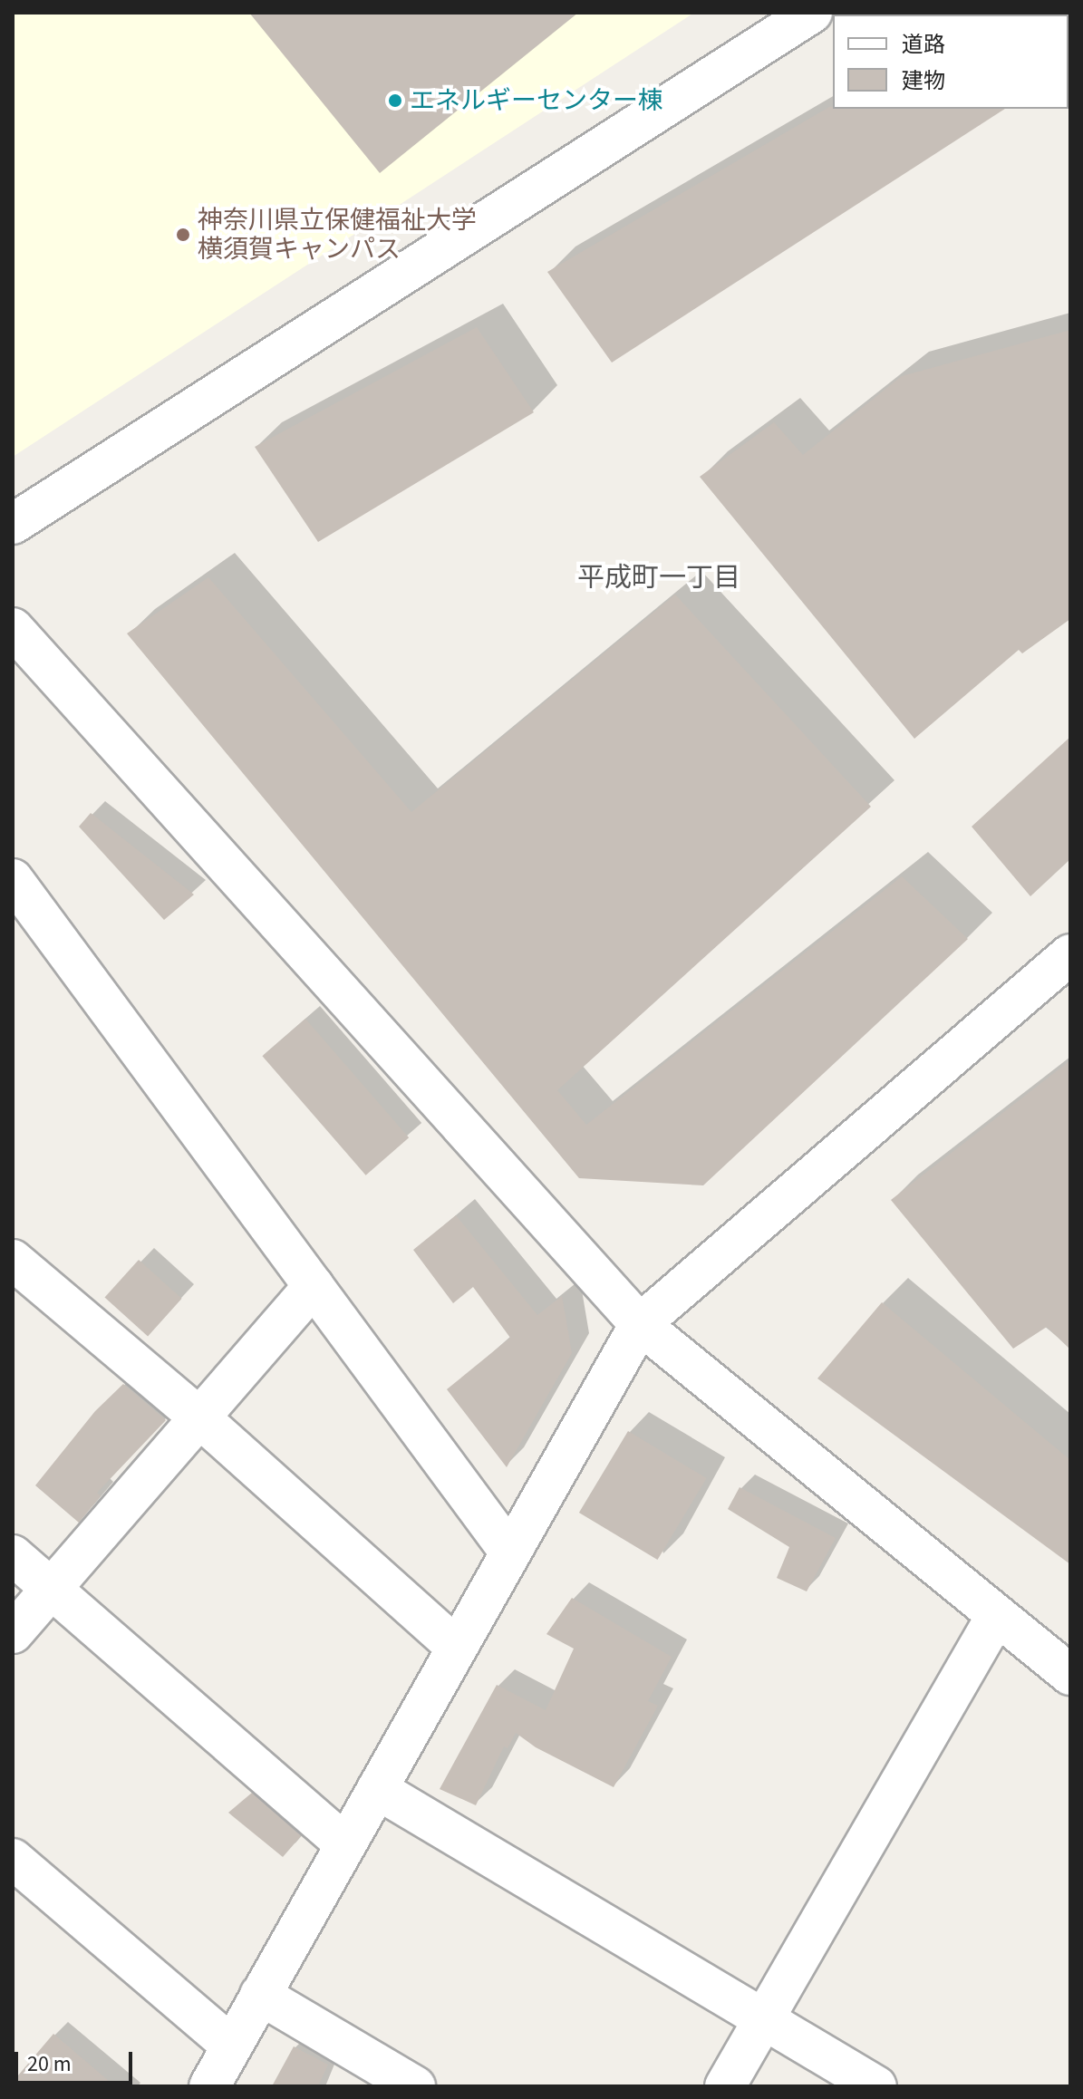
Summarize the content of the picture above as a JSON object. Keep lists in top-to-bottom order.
{
  "districts": ["平成町一丁目"],
  "places": ["エネルギーセンター棟", "神奈川県立保健福祉大学 横須賀キャンパス"],
  "legend": ["道路", "建物"],
  "scale_bar": "20 m"
}
